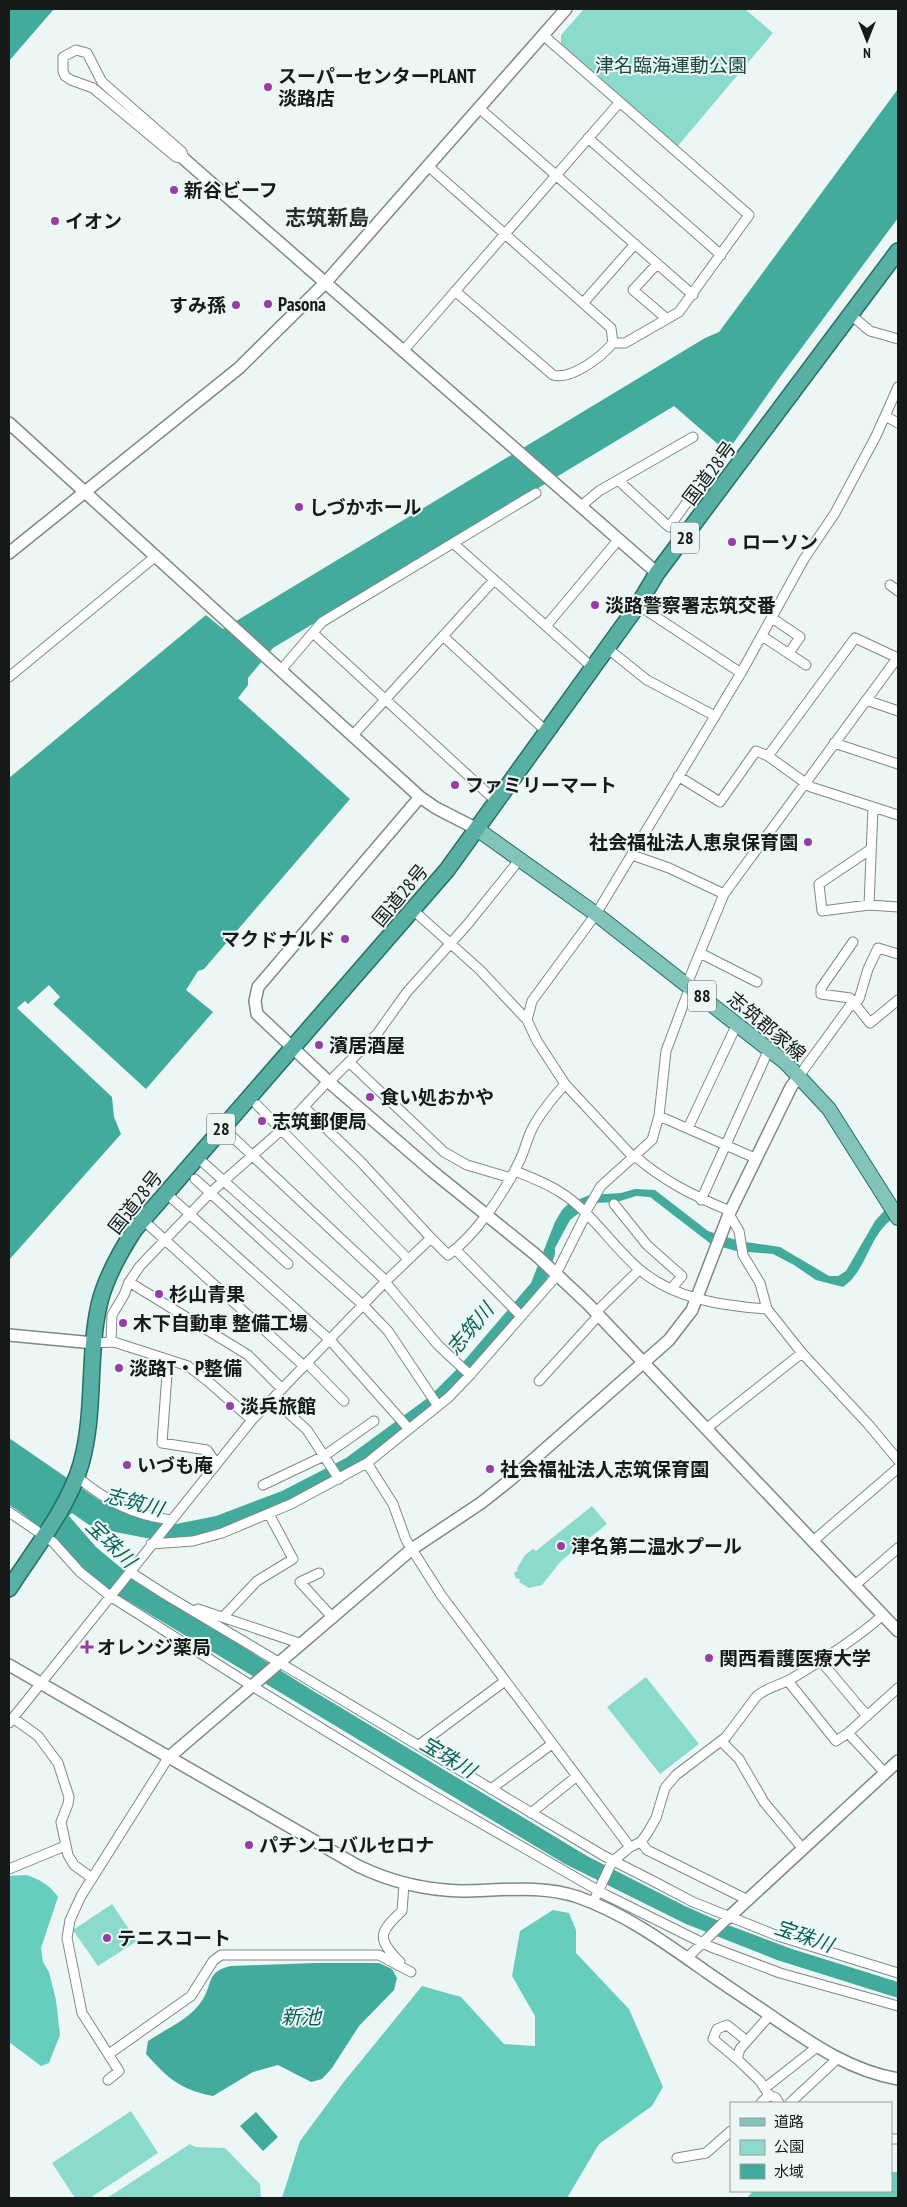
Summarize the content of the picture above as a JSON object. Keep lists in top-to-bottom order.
{
  "streets": {
    "highway": ["国道28号", "28"],
    "main road": ["88", "志筑郡家線"]
  },
  "crossings": [
    ["国道28号", "志筑郡家線"]
  ],
  "districts": ["志筑新島"],
  "water": ["志筑川", "宝珠川", "新池"],
  "parks": ["津名臨海運動公園"],
  "places": {
    "other": [
      "スーパーセンターPLANT 淡路店",
      "新谷ビーフ",
      "イオン",
      "Pasona",
      "すみ孫",
      "しづかホール",
      "ローソン",
      "淡路警察署志筑交番",
      "ファミリーマート",
      "社会福祉法人恵泉保育園",
      "マクドナルド",
      "濱居酒屋",
      "食い処おかや",
      "志筑郵便局",
      "杉山青果",
      "木下自動車 整備工場",
      "淡路T・P整備",
      "淡兵旅館",
      "いづも庵",
      "社会福祉法人志筑保育園",
      "津名第二温水プール",
      "関西看護医療大学",
      "パチンコ バルセロナ",
      "テニスコート"
    ],
    "health": ["オレンジ薬局"]
  },
  "legend": ["道路", "公園", "水域"],
  "north": "bottom"
}
